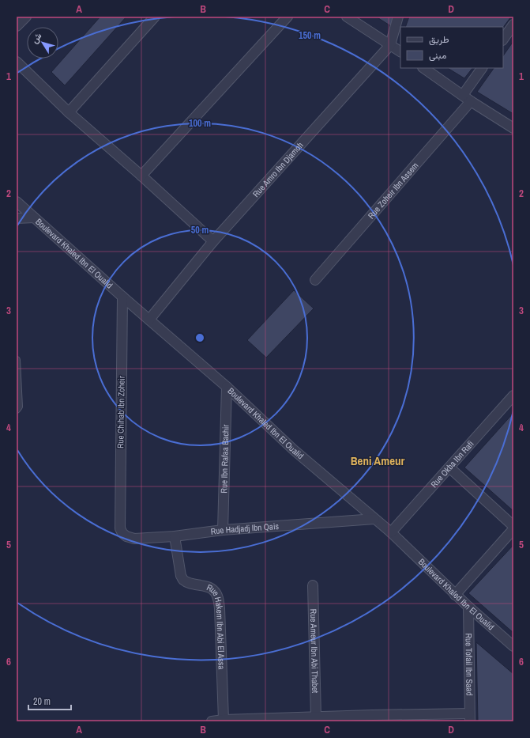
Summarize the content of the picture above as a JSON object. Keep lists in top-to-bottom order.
{
  "streets": {
    "street": [
      "Rue Amro Ibn Djamoh",
      "Rue Zoheir Ibn Assem",
      "Boulevard Khaled Ibn El Oualid",
      "Rue Chihab Ibn Zoheir",
      "Rue Ibn Rafaa Bachir",
      "Rue Okba Ibn Rafi",
      "Rue Hadjadj Ibn Qais",
      "Rue Hakem Ibn Abi El Assa",
      "Rue Ameur Ibn Abi Thabet",
      "Rue Tofail Ibn Saad"
    ]
  },
  "crossings": [
    ["Rue Amro Ibn Djamoh", "Boulevard Khaled Ibn El Oualid"],
    ["Boulevard Khaled Ibn El Oualid", "Rue Chihab Ibn Zoheir"],
    ["Boulevard Khaled Ibn El Oualid", "Rue Ibn Rafaa Bachir"],
    ["Boulevard Khaled Ibn El Oualid", "Rue Okba Ibn Rafi"],
    ["Boulevard Khaled Ibn El Oualid", "Rue Hadjadj Ibn Qais"],
    ["Boulevard Khaled Ibn El Oualid", "Rue Tofail Ibn Saad"],
    ["Rue Chihab Ibn Zoheir", "Rue Hadjadj Ibn Qais"],
    ["Rue Ibn Rafaa Bachir", "Rue Hadjadj Ibn Qais"],
    ["Rue Hadjadj Ibn Qais", "Rue Hakem Ibn Abi El Assa"]
  ],
  "districts": ["Beni Ameur"],
  "legend": ["طريق", "مبنى"],
  "scale_bar": "20 m",
  "north": "top left",
  "grid": {
    "columns": [
      "A",
      "B",
      "C",
      "D"
    ],
    "rows": [
      "1",
      "2",
      "3",
      "4",
      "5",
      "6"
    ]
  },
  "rings": ["150 m", "100 m", "50 m"]
}
